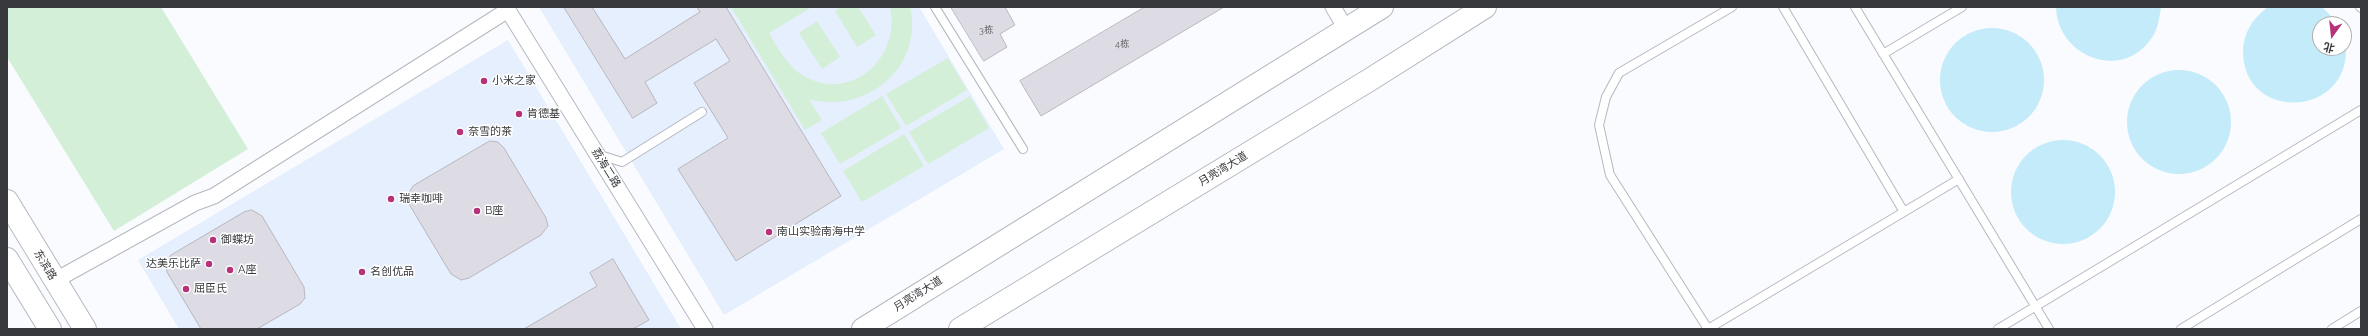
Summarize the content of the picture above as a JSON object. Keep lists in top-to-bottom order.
{
  "streets": {
    "main road": ["月亮湾大道", "东滨路"],
    "street": ["荔海二路"]
  },
  "places": [
    "小米之家",
    "肯德基",
    "奈雪的茶",
    "瑞幸咖啡",
    "B座",
    "南山实验南海中学",
    "御蝶坊",
    "达美乐比萨",
    "A座",
    "名创优品",
    "屈臣氏"
  ],
  "house_numbers": ["3栋", "4栋"],
  "north": "bottom"
}
